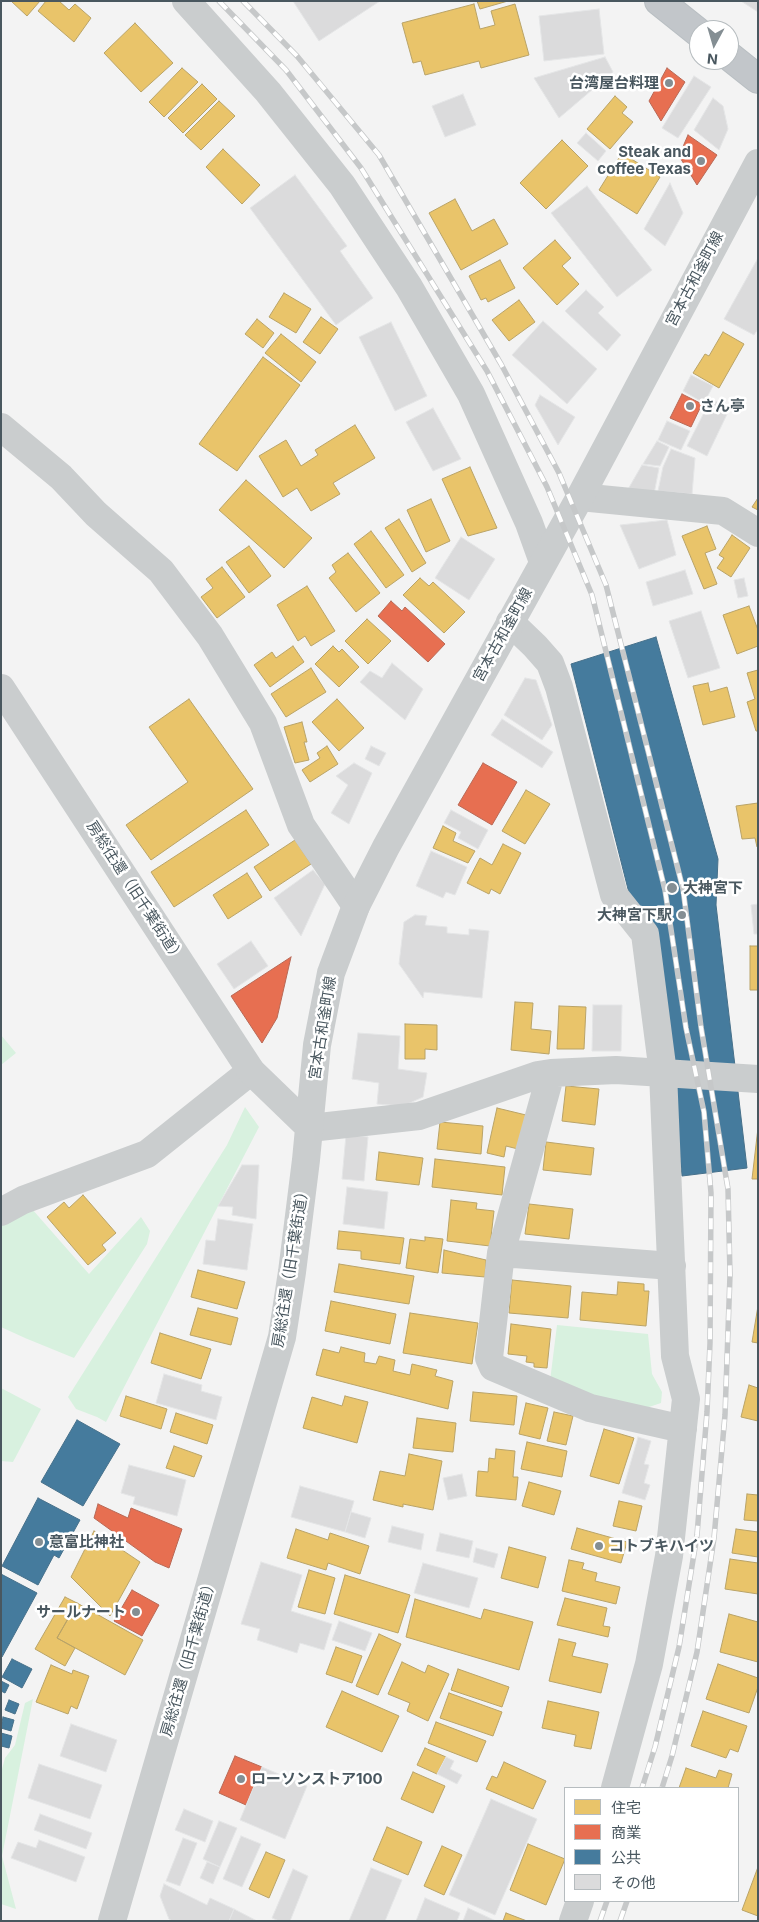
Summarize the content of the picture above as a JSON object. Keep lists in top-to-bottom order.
{
  "streets": {
    "street": ["宮本古和釜町線", "房総往還（旧千葉街道）"]
  },
  "crossings": [
    ["宮本古和釜町線", "房総往還（旧千葉街道）"]
  ],
  "places": [
    "台湾屋台料理",
    "Steak and coffee Texas",
    "さん亭",
    "大神宮下",
    "大神宮下駅",
    "意富比神社",
    "コトブキハイツ",
    "サールナート",
    "ローソンストア100"
  ],
  "legend": [
    "住宅",
    "商業",
    "公共",
    "その他"
  ],
  "north": "bottom"
}
